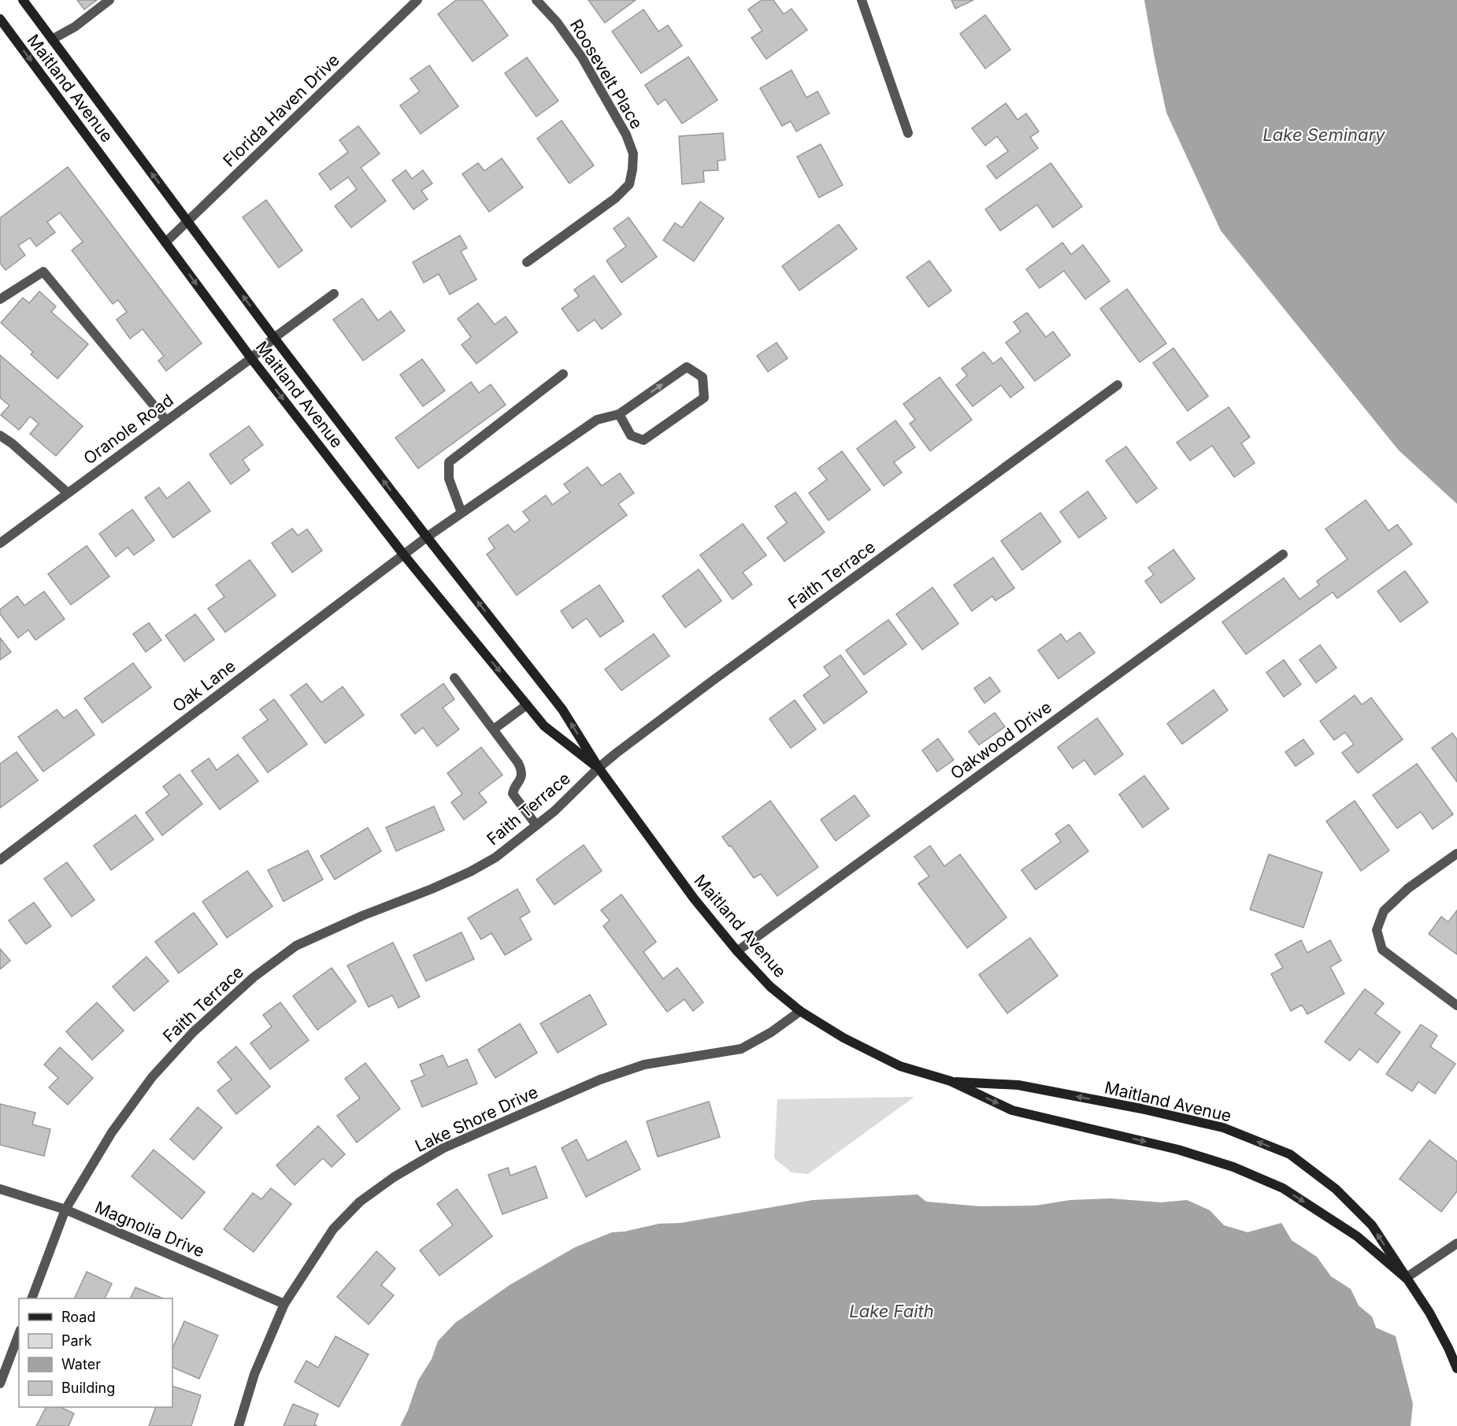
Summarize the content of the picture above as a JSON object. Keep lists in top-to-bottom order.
{
  "streets": {
    "main road": ["Maitland Avenue"],
    "street": [
      "Roosevelt Place",
      "Florida Haven Drive",
      "Oranole Road",
      "Faith Terrace",
      "Oak Lane",
      "Oakwood Drive",
      "Lake Shore Drive",
      "Magnolia Drive"
    ]
  },
  "crossings": [
    ["Maitland Avenue", "Florida Haven Drive"],
    ["Maitland Avenue", "Oranole Road"],
    ["Maitland Avenue", "Faith Terrace"],
    ["Maitland Avenue", "Oak Lane"],
    ["Maitland Avenue", "Oakwood Drive"],
    ["Maitland Avenue", "Lake Shore Drive"],
    ["Faith Terrace", "Magnolia Drive"],
    ["Lake Shore Drive", "Magnolia Drive"]
  ],
  "water": ["Lake Seminary", "Lake Faith"],
  "legend": [
    "Road",
    "Park",
    "Water",
    "Building"
  ]
}
